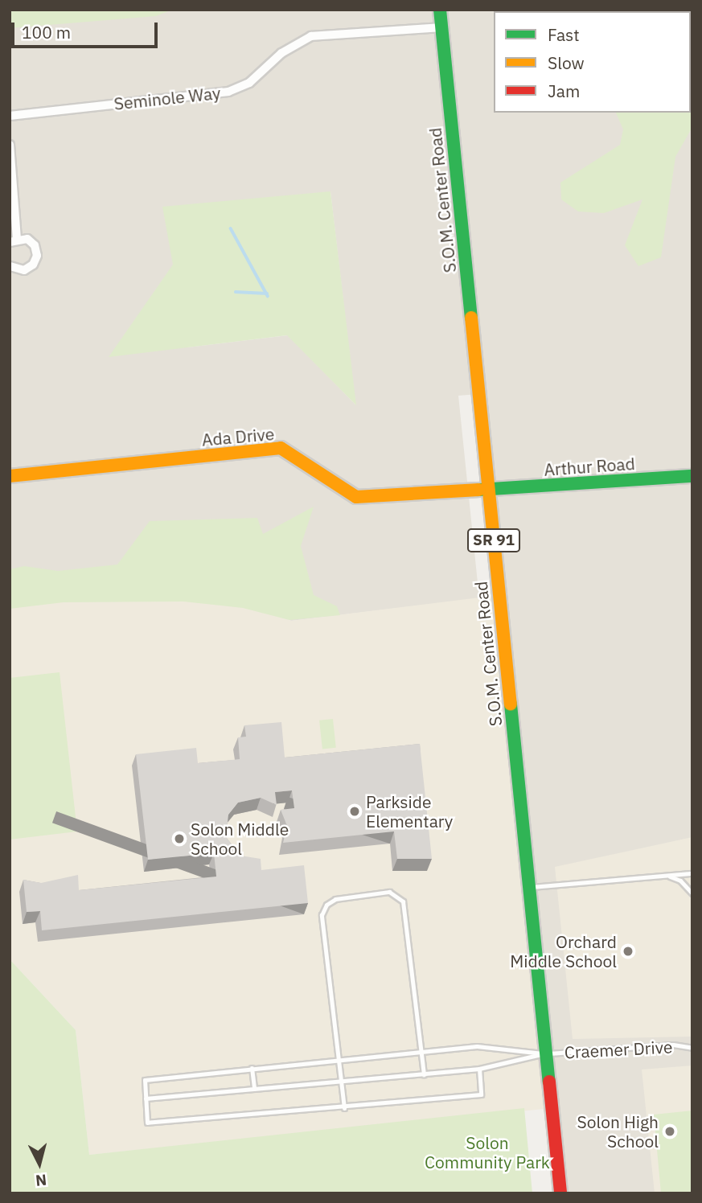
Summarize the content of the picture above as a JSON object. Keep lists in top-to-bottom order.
{
  "streets": {
    "main road": [
      "S.O.M. Center Road",
      "Ada Drive",
      "Arthur Road",
      "SR 91"
    ],
    "street": ["Seminole Way"],
    "lane": ["Craemer Drive"]
  },
  "crossings": [
    ["Seminole Way", "S.O.M. Center Road"],
    ["S.O.M. Center Road", "Ada Drive"],
    ["S.O.M. Center Road", "Arthur Road"],
    ["S.O.M. Center Road", "Craemer Drive"],
    ["Ada Drive", "Arthur Road"]
  ],
  "parks": ["Solon Community Park"],
  "places": [
    "Parkside Elementary",
    "Solon Middle School",
    "Orchard Middle School",
    "Solon High School"
  ],
  "legend": ["Fast", "Slow", "Jam"],
  "scale_bar": "100 m",
  "north": "bottom"
}
